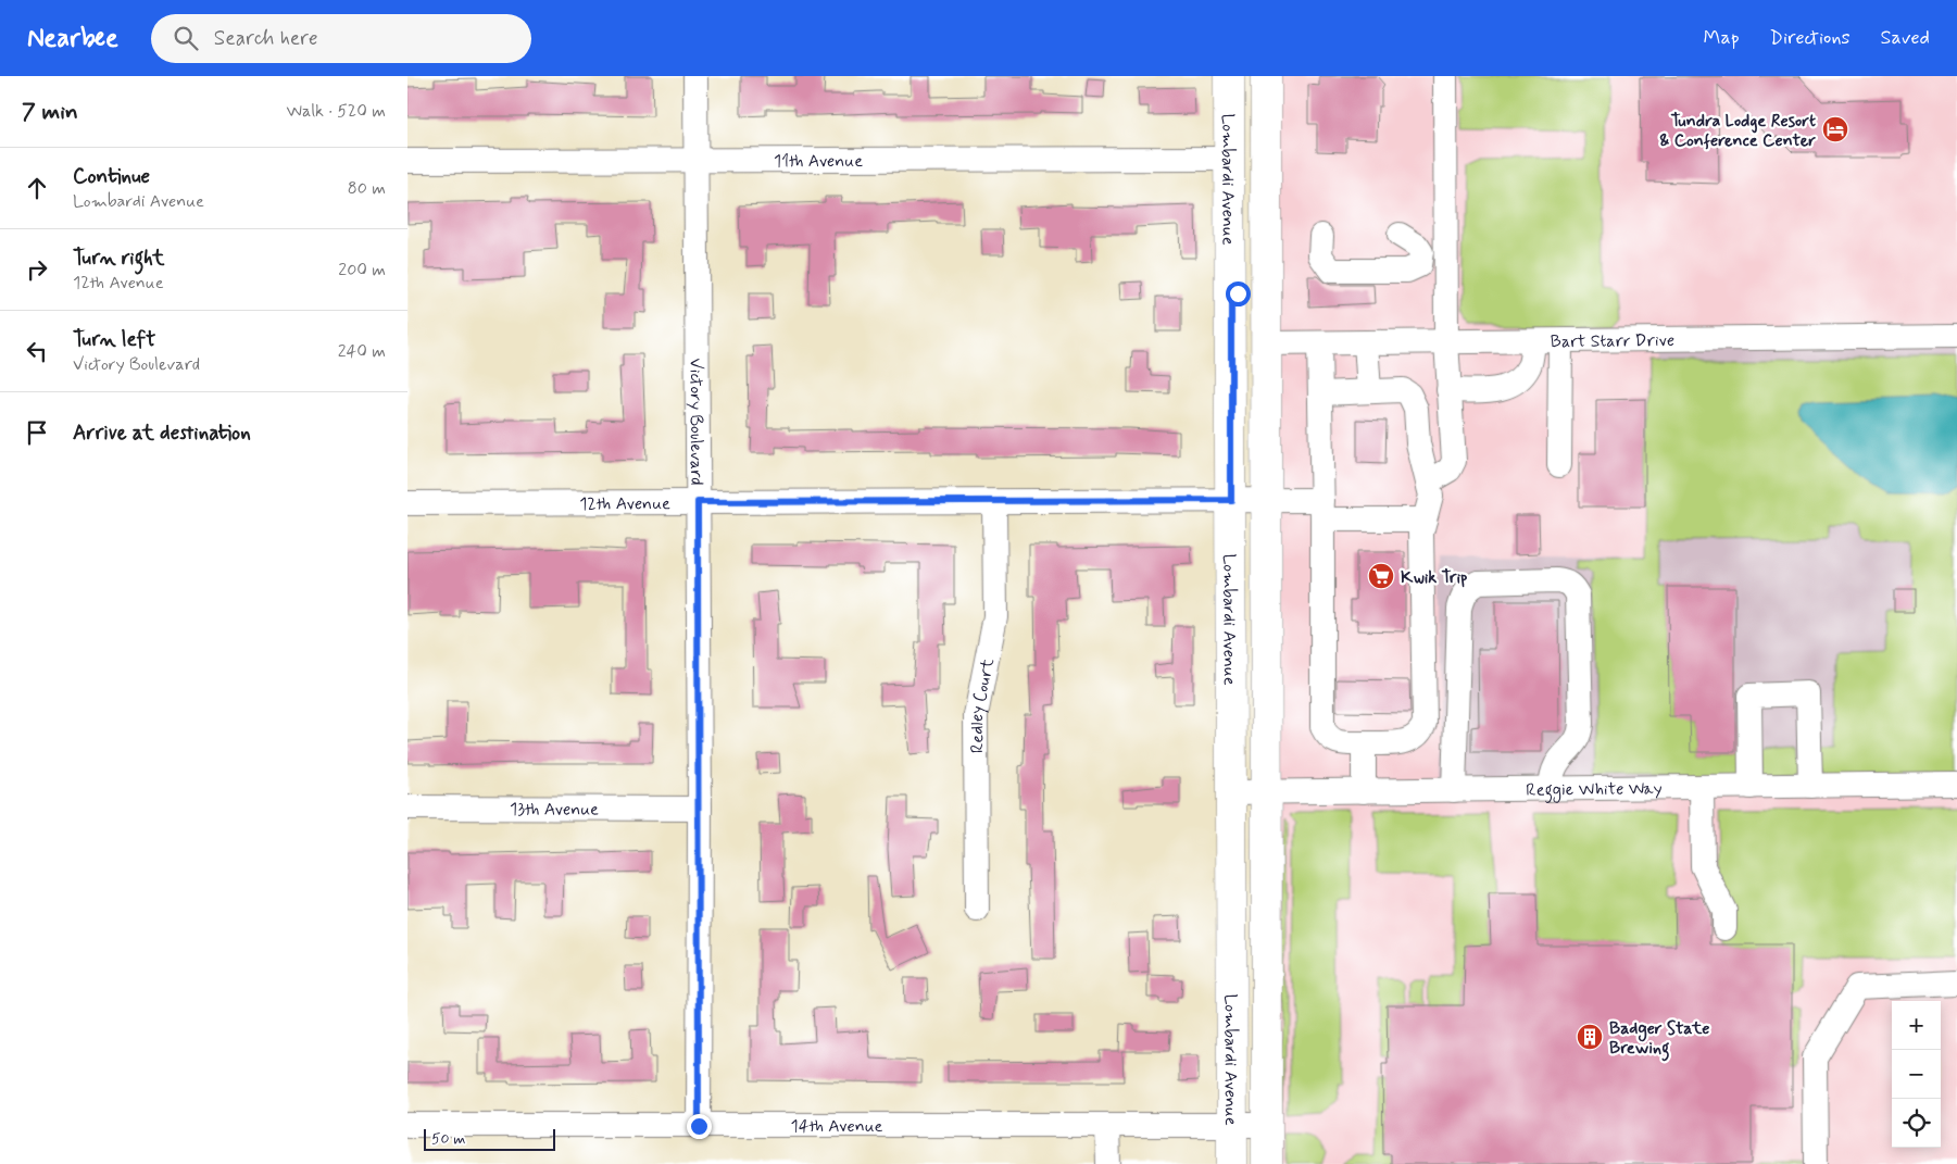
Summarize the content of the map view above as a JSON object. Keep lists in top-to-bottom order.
{
  "streets": {
    "main road": ["Lombardi Avenue"],
    "street": [
      "11th Avenue",
      "Bart Starr Drive",
      "Victory Boulevard",
      "12th Avenue",
      "Redley Court",
      "Reggie White Way",
      "13th Avenue",
      "14th Avenue"
    ]
  },
  "crossings": [
    ["11th Avenue", "Lombardi Avenue"],
    ["11th Avenue", "Victory Boulevard"],
    ["Lombardi Avenue", "Bart Starr Drive"],
    ["Lombardi Avenue", "12th Avenue"],
    ["Lombardi Avenue", "Reggie White Way"],
    ["Lombardi Avenue", "14th Avenue"],
    ["Victory Boulevard", "12th Avenue"],
    ["Victory Boulevard", "13th Avenue"],
    ["Victory Boulevard", "14th Avenue"],
    ["12th Avenue", "Redley Court"]
  ],
  "places": {
    "hotel": ["Tundra Lodge Resort & Conference Center"],
    "supermarket": ["Kwik Trip"],
    "building": ["Badger State Brewing"]
  },
  "scale_bar": "50 m",
  "page": {
    "header": "Nearbee",
    "search": "Search here",
    "nav": ["Map", "Directions", "Saved"],
    "heading": ["7 min", "Walk · 520 m"],
    "list": [
      ["Continue", "Lombardi Avenue", "80 m"],
      ["Turn right", "12th Avenue", "200 m"],
      ["Turn left", "Victory Boulevard", "240 m"],
      "Arrive at destination"
    ],
    "map_buttons": ["+", "−"],
    "scale": "50 m"
  }
}
